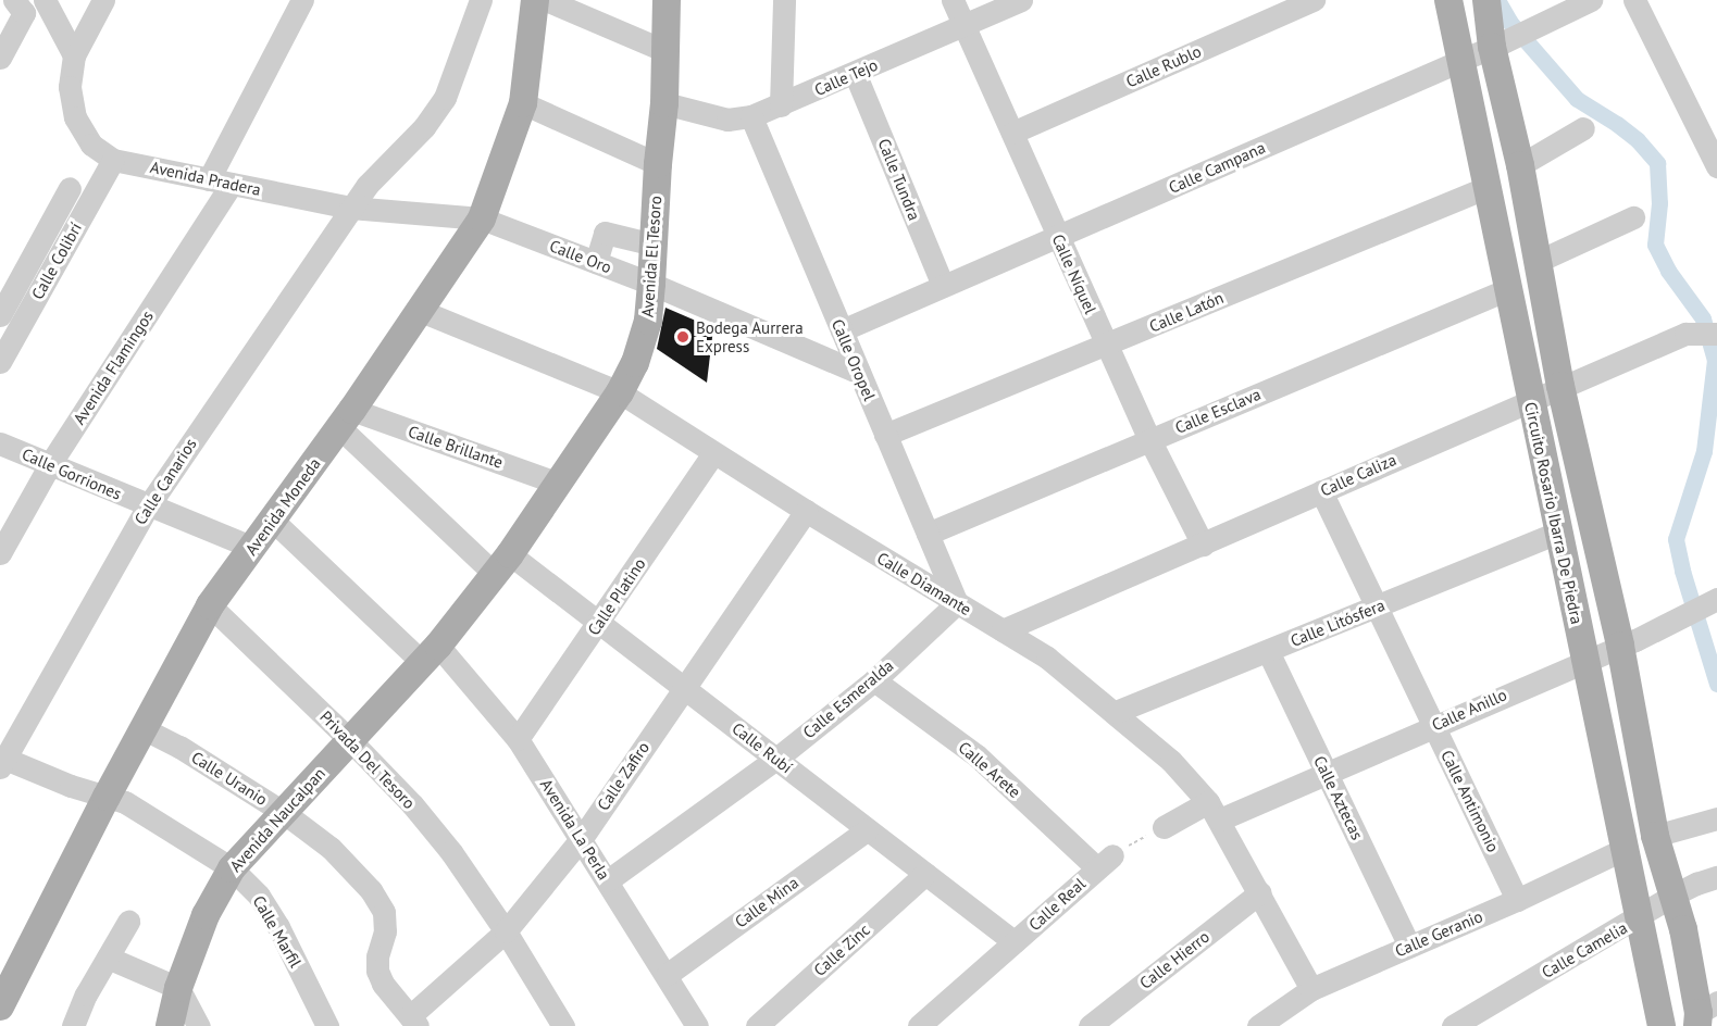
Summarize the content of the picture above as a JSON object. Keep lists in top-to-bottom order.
{
  "streets": {
    "main road": [
      "Avenida El Tesoro",
      "Avenida Moneda",
      "Circuito Rosario Ibarra De Piedra",
      "Avenida Naucalpan"
    ],
    "street": [
      "Calle Rublo",
      "Calle Tejo",
      "Calle Campana",
      "Avenida Pradera",
      "Calle Tundra",
      "Calle Oro",
      "Calle Colibrí",
      "Calle Níquel",
      "Calle Latón",
      "Calle Oropel",
      "Avenida Flamingos",
      "Calle Esclava",
      "Calle Brillante",
      "Calle Gorriones",
      "Calle Caliza",
      "Calle Canarios",
      "Calle Diamante",
      "Calle Platino",
      "Calle Litósfera",
      "Calle Esmeralda",
      "Calle Anillo",
      "Calle Rubí",
      "Privada Del Tesoro",
      "Calle Arete",
      "Calle Zafiro",
      "Calle Uranio",
      "Calle Aztecas",
      "Calle Antimonio",
      "Avenida La Perla",
      "Calle Mina",
      "Calle Real",
      "Calle Marfil",
      "Calle Geranio",
      "Calle Zinc",
      "Calle Camelia",
      "Calle Hierro"
    ]
  },
  "crossings": [
    ["Calle Rublo", "Calle Níquel"],
    ["Calle Tejo", "Calle Tundra"],
    ["Calle Tejo", "Avenida El Tesoro"],
    ["Calle Tejo", "Calle Níquel"],
    ["Calle Tejo", "Calle Oropel"],
    ["Calle Campana", "Calle Tundra"],
    ["Calle Campana", "Calle Níquel"],
    ["Calle Campana", "Calle Oropel"],
    ["Calle Campana", "Circuito Rosario Ibarra De Piedra"],
    ["Avenida Pradera", "Calle Oro"],
    ["Avenida Pradera", "Calle Colibrí"],
    ["Avenida Pradera", "Avenida Flamingos"],
    ["Avenida Pradera", "Calle Canarios"],
    ["Avenida Pradera", "Avenida Moneda"],
    ["Calle Oro", "Avenida El Tesoro"],
    ["Calle Oro", "Calle Oropel"],
    ["Calle Oro", "Avenida Moneda"],
    ["Avenida El Tesoro", "Calle Brillante"],
    ["Avenida El Tesoro", "Calle Diamante"],
    ["Avenida El Tesoro", "Calle Rubí"],
    ["Avenida El Tesoro", "Avenida Naucalpan"],
    ["Avenida El Tesoro", "Avenida La Perla"],
    ["Calle Níquel", "Calle Latón"],
    ["Calle Níquel", "Calle Esclava"],
    ["Calle Níquel", "Calle Caliza"],
    ["Calle Latón", "Calle Oropel"],
    ["Calle Latón", "Circuito Rosario Ibarra De Piedra"],
    ["Calle Oropel", "Calle Esclava"],
    ["Calle Oropel", "Calle Diamante"],
    ["Calle Oropel", "Calle Esmeralda"],
    ["Avenida Flamingos", "Calle Gorriones"],
    ["Calle Esclava", "Circuito Rosario Ibarra De Piedra"],
    ["Calle Brillante", "Avenida Moneda"],
    ["Calle Brillante", "Calle Rubí"],
    ["Calle Gorriones", "Calle Canarios"],
    ["Calle Gorriones", "Avenida Moneda"],
    ["Calle Caliza", "Circuito Rosario Ibarra De Piedra"],
    ["Calle Caliza", "Calle Diamante"],
    ["Calle Caliza", "Calle Antimonio"],
    ["Calle Canarios", "Calle Marfil"],
    ["Avenida Moneda", "Calle Diamante"],
    ["Avenida Moneda", "Calle Rubí"],
    ["Avenida Moneda", "Privada Del Tesoro"],
    ["Avenida Moneda", "Calle Uranio"],
    ["Avenida Moneda", "Calle Marfil"],
    ["Circuito Rosario Ibarra De Piedra", "Calle Litósfera"],
    ["Circuito Rosario Ibarra De Piedra", "Calle Anillo"],
    ["Circuito Rosario Ibarra De Piedra", "Calle Geranio"],
    ["Circuito Rosario Ibarra De Piedra", "Calle Camelia"],
    ["Calle Diamante", "Calle Platino"],
    ["Calle Diamante", "Calle Litósfera"],
    ["Calle Diamante", "Calle Esmeralda"],
    ["Calle Diamante", "Calle Anillo"],
    ["Calle Diamante", "Calle Zafiro"],
    ["Calle Diamante", "Calle Geranio"],
    ["Calle Diamante", "Calle Hierro"],
    ["Calle Platino", "Calle Rubí"],
    ["Calle Platino", "Avenida La Perla"],
    ["Calle Litósfera", "Calle Aztecas"],
    ["Calle Litósfera", "Calle Antimonio"],
    ["Calle Esmeralda", "Calle Rubí"],
    ["Calle Esmeralda", "Calle Arete"],
    ["Calle Esmeralda", "Avenida La Perla"],
    ["Calle Anillo", "Calle Aztecas"],
    ["Calle Anillo", "Calle Antimonio"],
    ["Calle Rubí", "Calle Zafiro"],
    ["Calle Rubí", "Calle Mina"],
    ["Calle Rubí", "Calle Real"],
    ["Calle Rubí", "Calle Zinc"],
    ["Privada Del Tesoro", "Calle Zafiro"],
    ["Privada Del Tesoro", "Avenida Naucalpan"],
    ["Calle Arete", "Calle Real"],
    ["Calle Zafiro", "Calle Uranio"],
    ["Calle Zafiro", "Avenida La Perla"],
    ["Calle Uranio", "Avenida Naucalpan"],
    ["Calle Aztecas", "Calle Geranio"],
    ["Calle Antimonio", "Calle Geranio"],
    ["Avenida Naucalpan", "Avenida La Perla"],
    ["Avenida Naucalpan", "Calle Marfil"],
    ["Avenida La Perla", "Calle Mina"]
  ],
  "places": ["Bodega Aurrera Express"]
}
